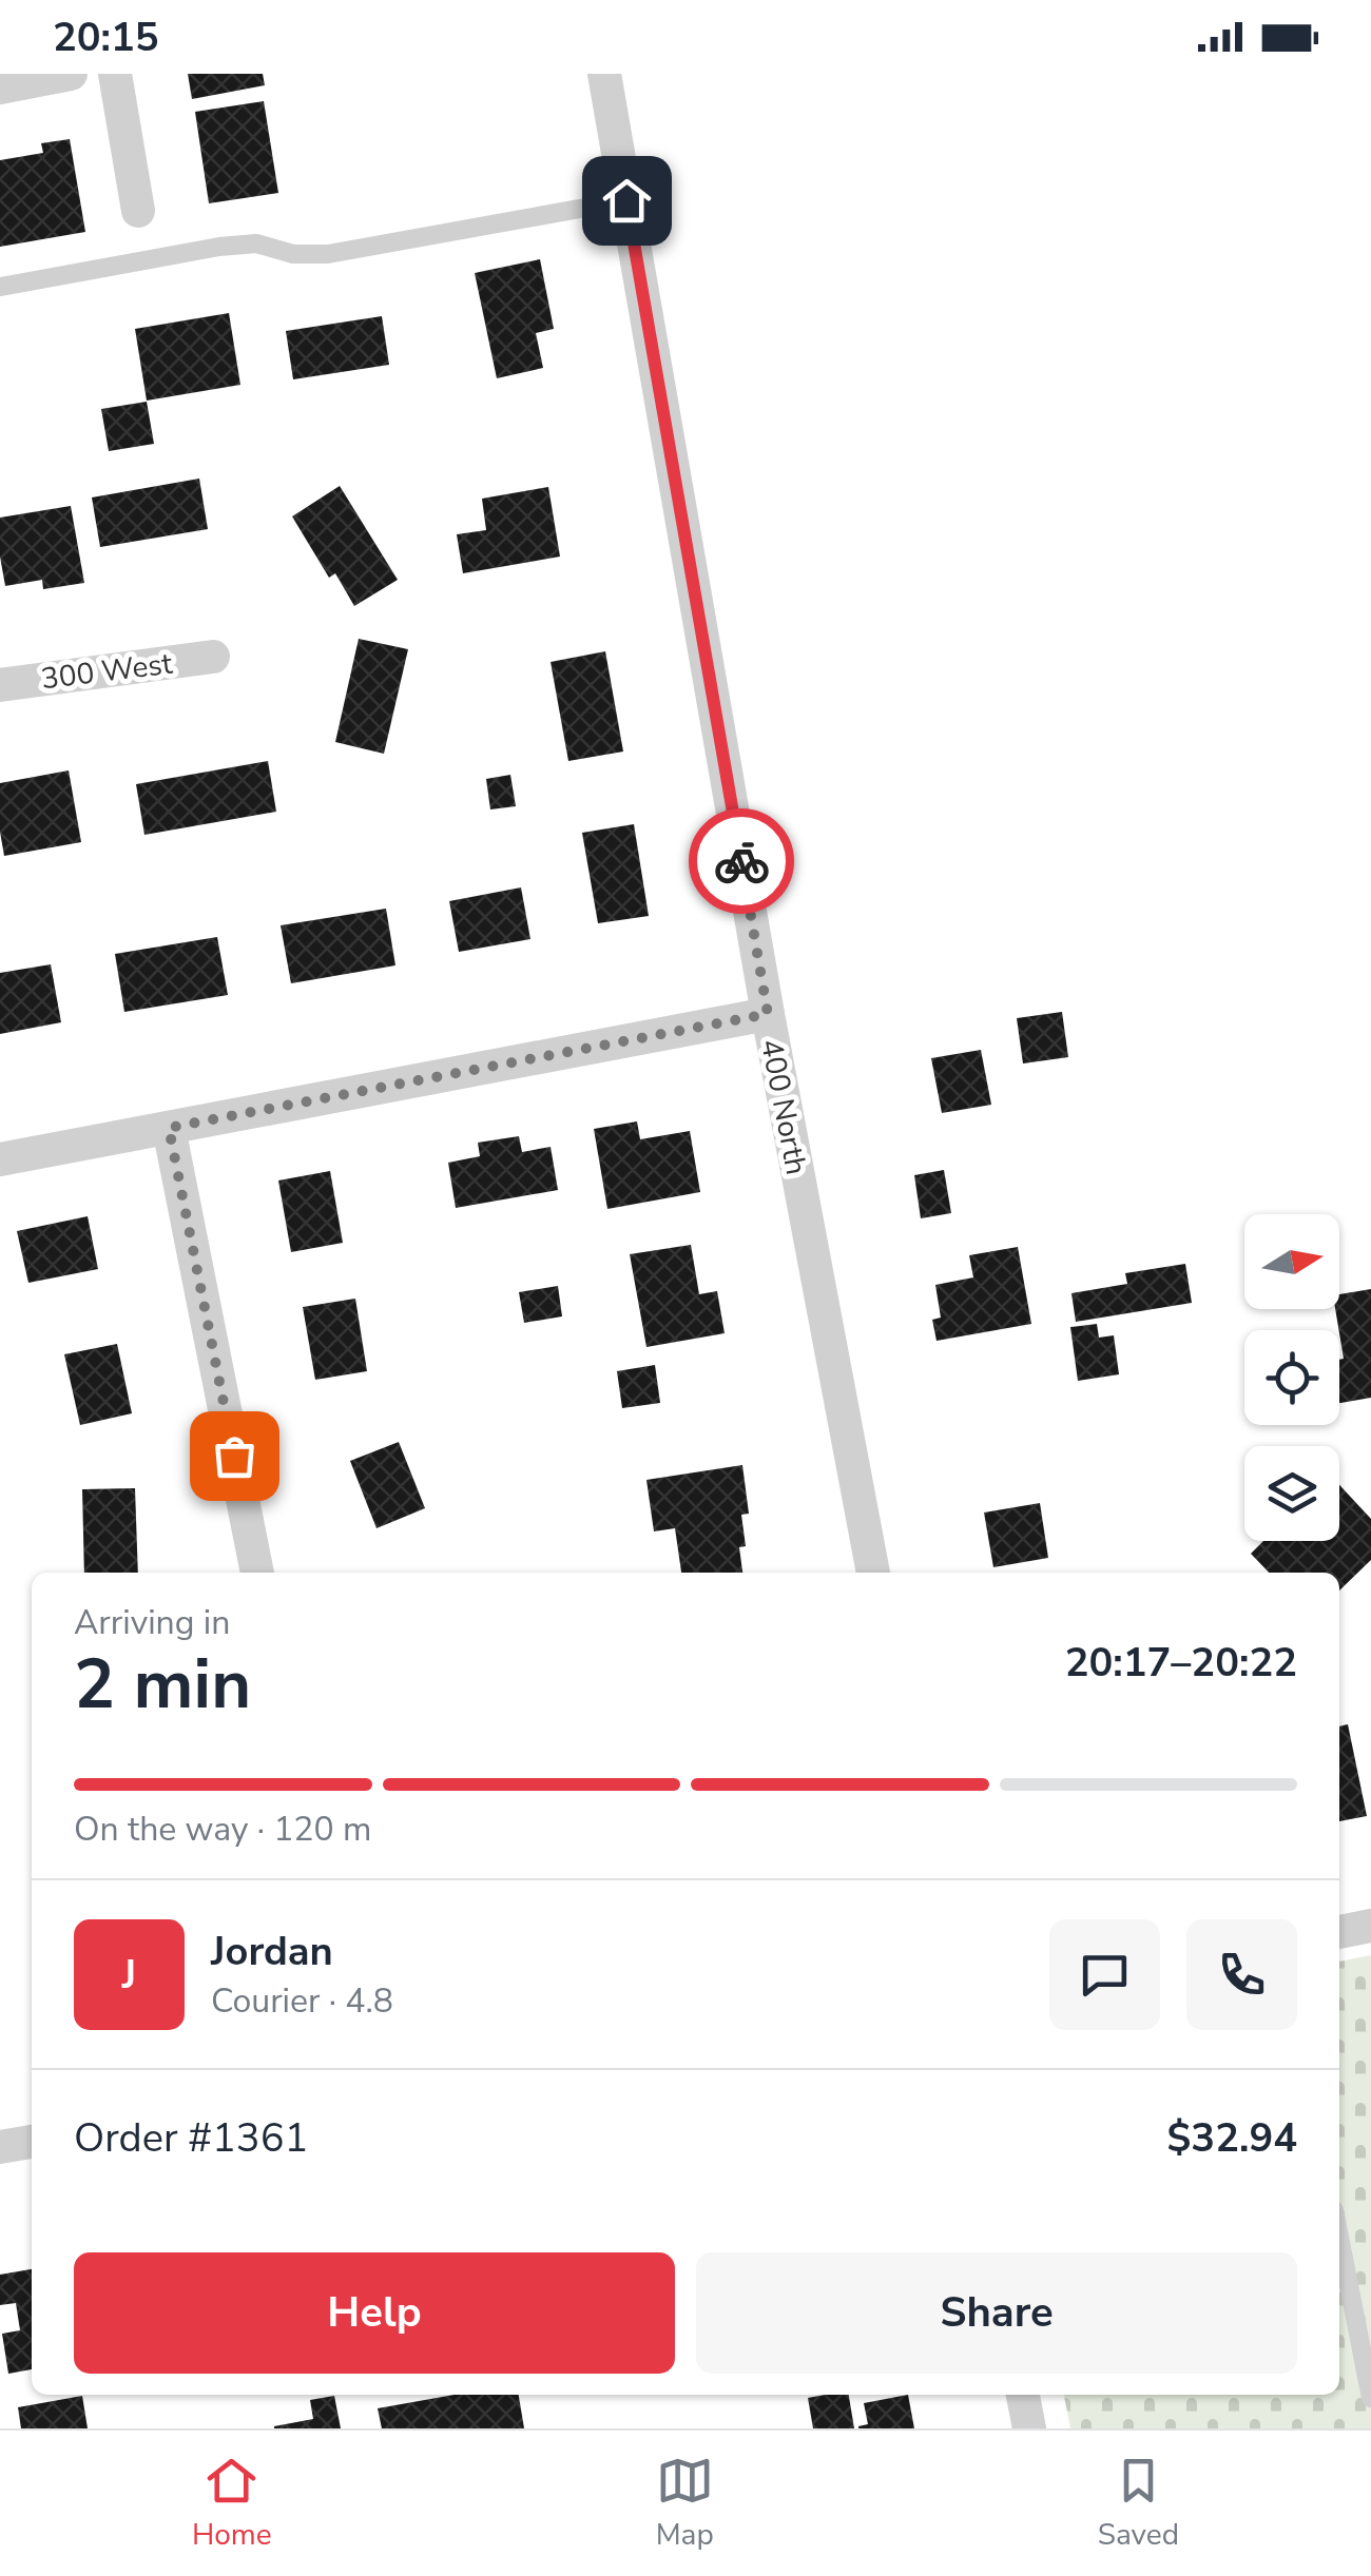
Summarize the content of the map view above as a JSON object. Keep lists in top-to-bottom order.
{
  "streets": {
    "street": ["300 West", "400 North"]
  },
  "north": "right",
  "page": {
    "status": "20:15",
    "heading": ["2 min", "Arriving in", "20:17–20:22"],
    "panel": [
      "Jordan",
      "Courier · 4.8",
      "Order #1361",
      "$32.94"
    ],
    "bar": "On the way · 120 m",
    "round": "J",
    "buttons": ["Help", "Share"],
    "tabs": ["Home", "Map", "Saved"]
  }
}
